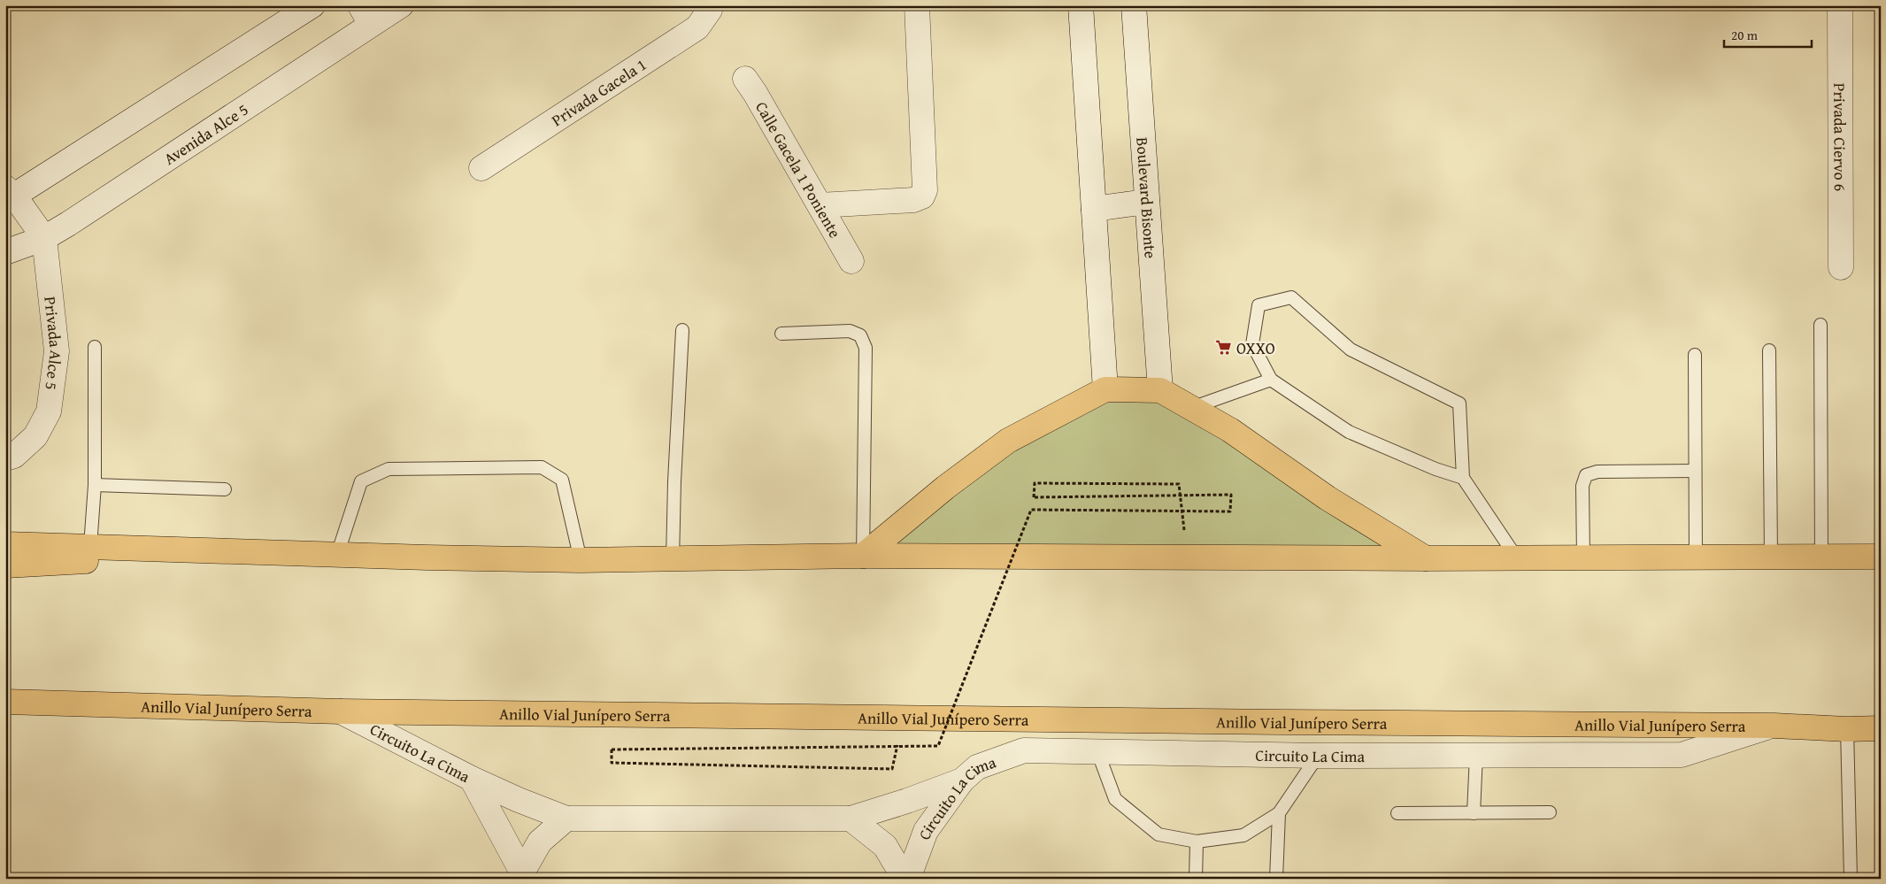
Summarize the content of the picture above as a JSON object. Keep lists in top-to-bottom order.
{
  "streets": {
    "highway": ["Anillo Vial Junípero Serra"],
    "street": [
      "Privada Gacela 1",
      "Avenida Alce 5",
      "Privada Ciervo 6",
      "Calle Gacela 1 Poniente",
      "Boulevard Bisonte",
      "Privada Alce 5",
      "Circuito La Cima"
    ]
  },
  "crossings": [
    ["Avenida Alce 5", "Privada Alce 5"],
    ["Anillo Vial Junípero Serra", "Circuito La Cima"]
  ],
  "places": {
    "supermarket": ["OXXO"]
  },
  "scale_bar": "20 m"
}
